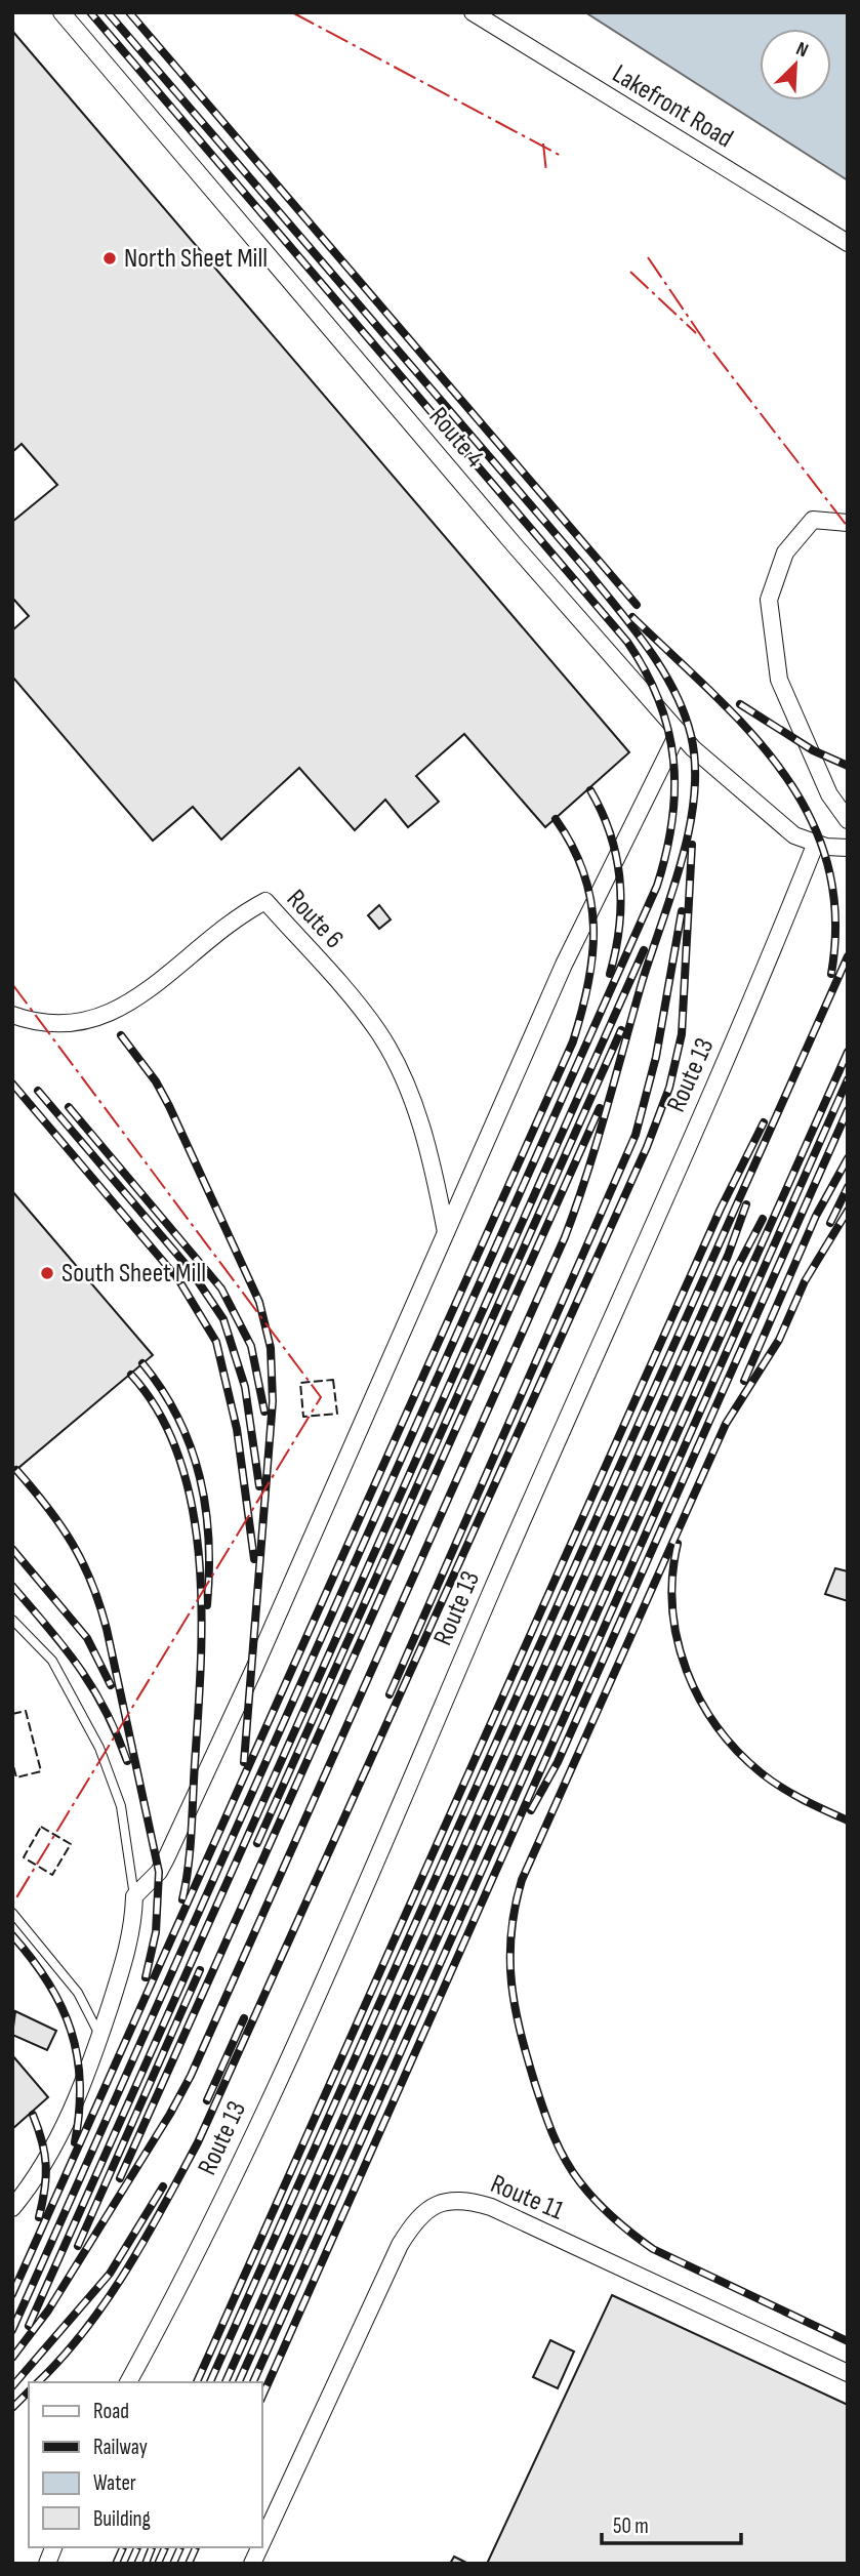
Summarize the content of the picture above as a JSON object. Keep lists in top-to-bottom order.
{
  "streets": {
    "street": [
      "Lakefront Road",
      "Route 4",
      "Route 6",
      "Route 13",
      "Route 11"
    ]
  },
  "crossings": [
    ["Route 4", "Route 13"]
  ],
  "places": ["North Sheet Mill", "South Sheet Mill"],
  "legend": [
    "Road",
    "Railway",
    "Water",
    "Building"
  ],
  "scale_bar": "50 m",
  "north": "top right"
}
